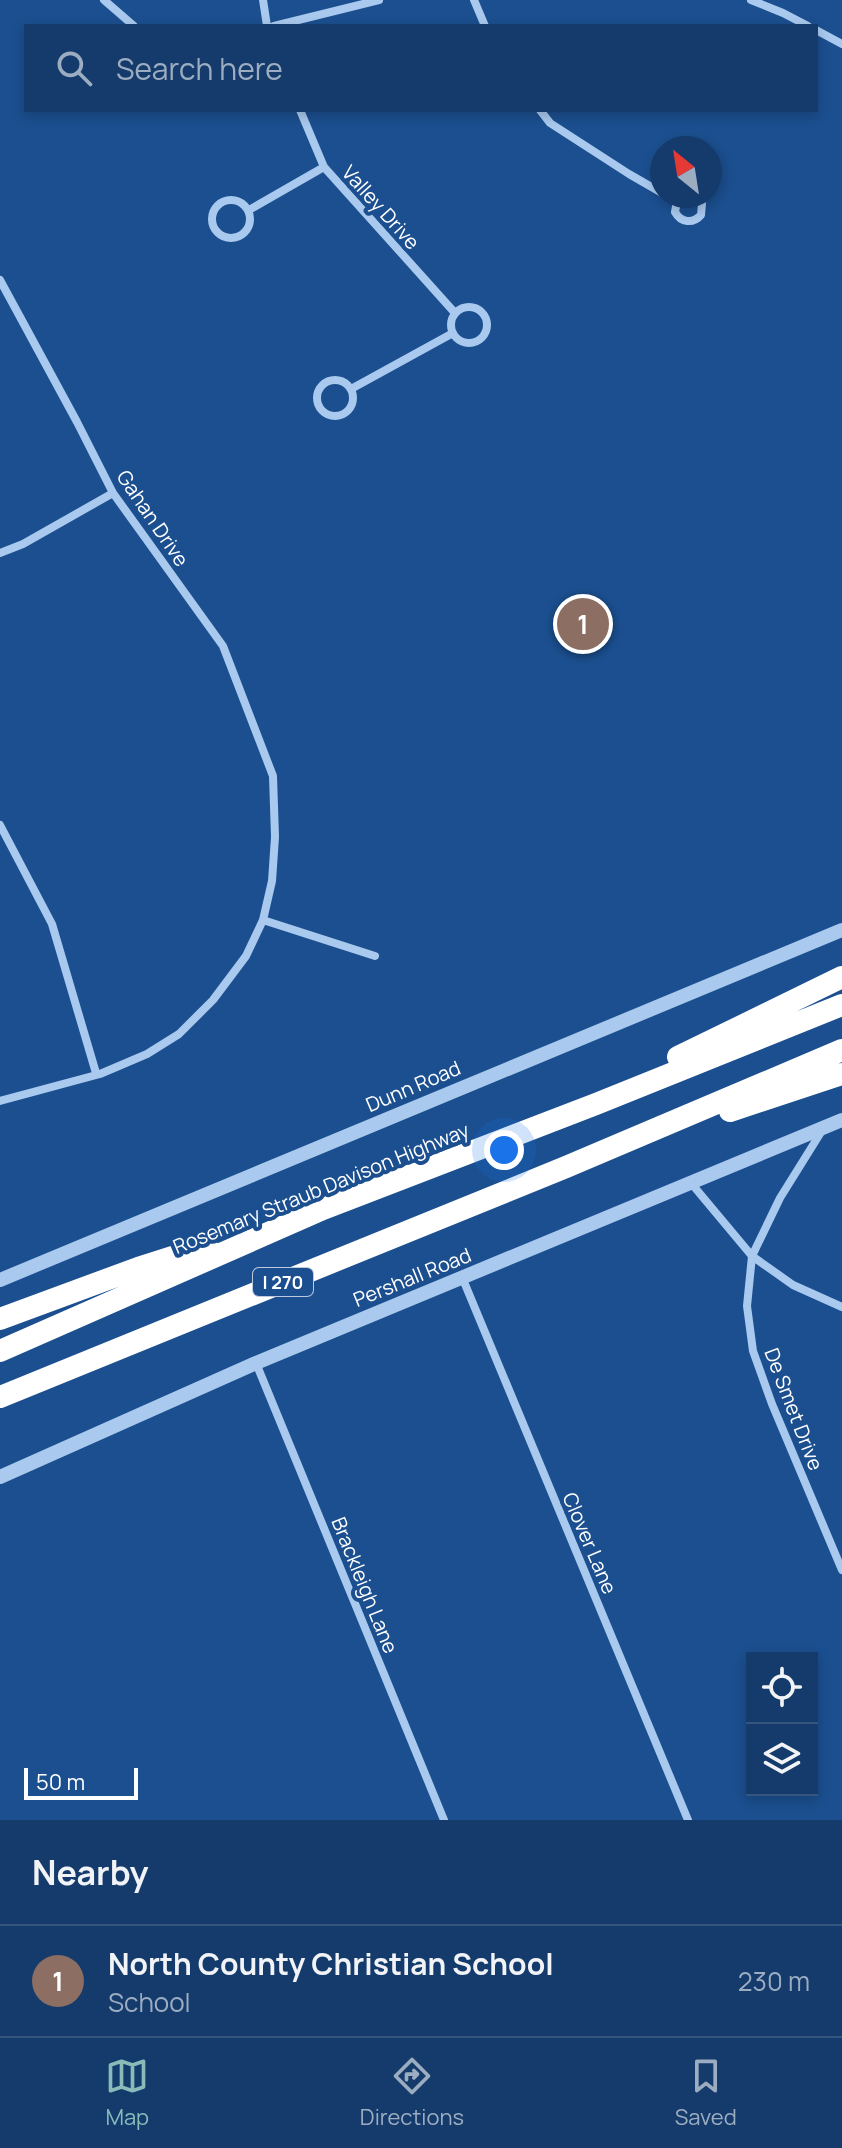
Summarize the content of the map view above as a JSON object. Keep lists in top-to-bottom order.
{
  "streets": {
    "highway": ["Rosemary Straub Davison Highway", "I 270"],
    "street": [
      "Valley Drive",
      "Gahan Drive",
      "Dunn Road",
      "Pershall Road",
      "De Smet Drive",
      "Clover Lane",
      "Brackleigh Lane"
    ]
  },
  "crossings": [
    ["Pershall Road", "De Smet Drive"],
    ["Pershall Road", "Clover Lane"],
    ["Pershall Road", "Brackleigh Lane"]
  ],
  "scale_bar": "50 m",
  "north": "top left",
  "page": {
    "search": "Search here",
    "pins": "1",
    "scale": "50 m",
    "heading": "Nearby",
    "list": [
      {
        "mark": "1",
        "name": "North County Christian School",
        "note": "School",
        "value": "230 m"
      }
    ],
    "nav": ["Map", "Directions", "Saved"]
  }
}
